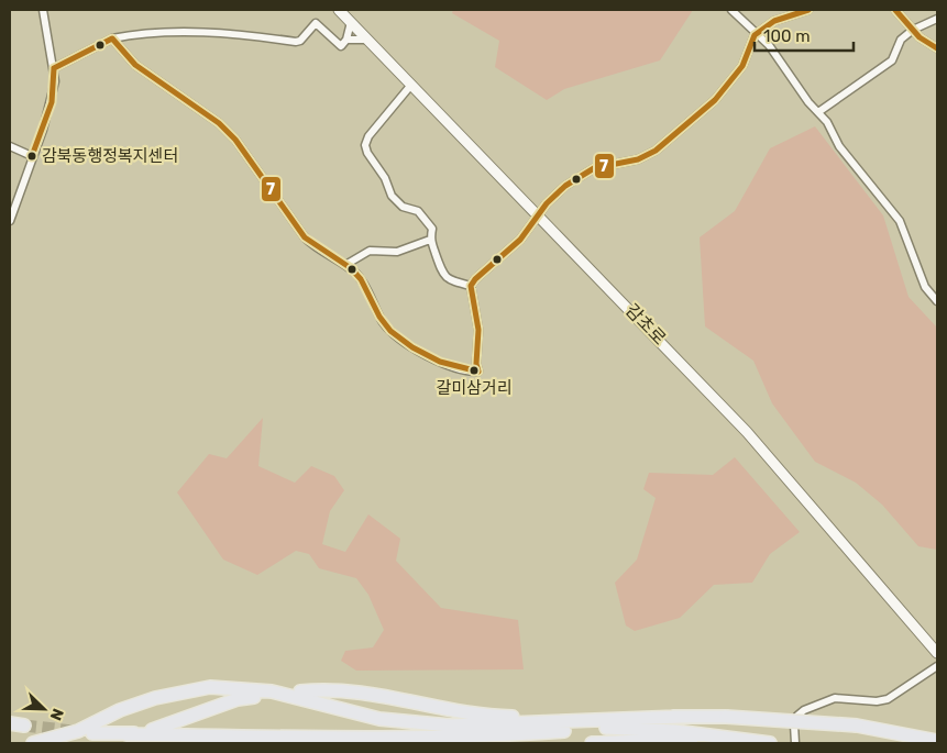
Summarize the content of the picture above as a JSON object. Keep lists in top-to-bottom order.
{
  "streets": {
    "main road": ["감초로"]
  },
  "places": ["감북동행정복지센터", "갈미삼거리"],
  "lines": ["transit line 7"],
  "scale_bar": "100 m",
  "north": "bottom right"
}
